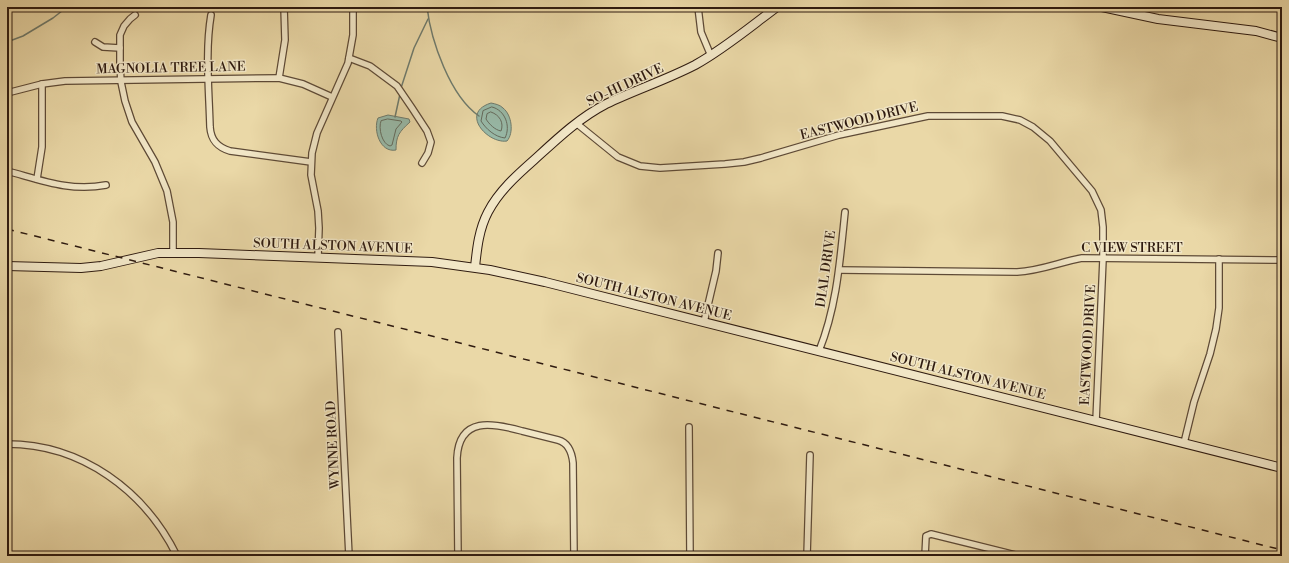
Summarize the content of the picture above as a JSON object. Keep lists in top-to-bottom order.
{
  "streets": {
    "street": [
      "MAGNOLIA TREE LANE",
      "SO-HI DRIVE",
      "EASTWOOD DRIVE",
      "SOUTH ALSTON AVENUE",
      "C VIEW STREET",
      "DIAL DRIVE",
      "WYNNE ROAD"
    ]
  },
  "crossings": [
    ["SO-HI DRIVE", "EASTWOOD DRIVE"],
    ["SO-HI DRIVE", "SOUTH ALSTON AVENUE"],
    ["EASTWOOD DRIVE", "SOUTH ALSTON AVENUE"],
    ["EASTWOOD DRIVE", "C VIEW STREET"],
    ["SOUTH ALSTON AVENUE", "DIAL DRIVE"],
    ["C VIEW STREET", "DIAL DRIVE"]
  ]
}
